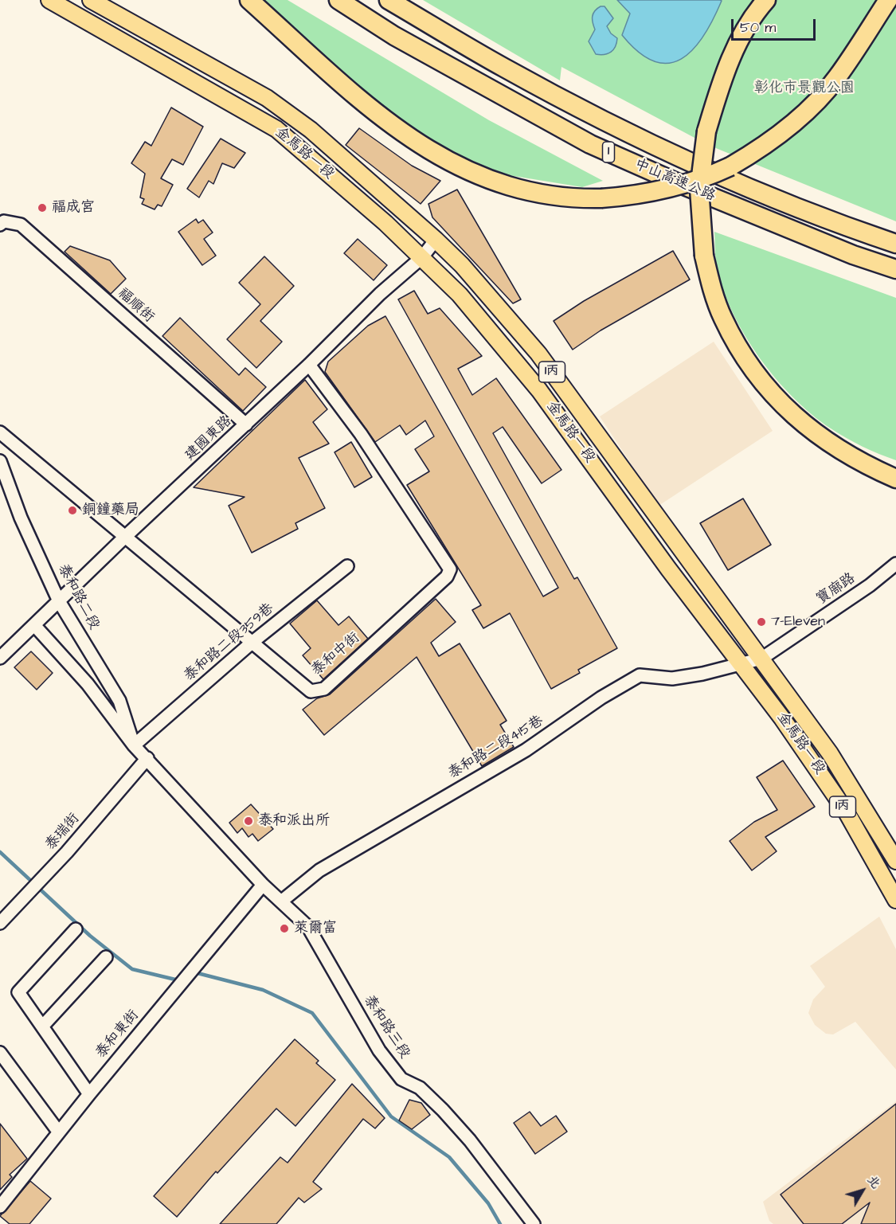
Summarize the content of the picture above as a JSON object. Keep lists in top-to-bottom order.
{
  "streets": {
    "highway": ["1", "中山高速公路"],
    "main road": ["金馬路一段", "1丙"],
    "street": [
      "福順街",
      "建國東路",
      "寶廍路",
      "泰和路二段",
      "泰和路二段359巷",
      "泰和中街",
      "泰和路二段415巷",
      "泰瑞街",
      "泰和路三段",
      "泰和東街"
    ]
  },
  "crossings": [
    ["金馬路一段", "建國東路"],
    ["金馬路一段", "寶廍路"],
    ["金馬路一段", "泰和路二段415巷"],
    ["福順街", "建國東路"],
    ["建國東路", "泰和路二段"],
    ["建國東路", "泰和中街"],
    ["寶廍路", "泰和路二段415巷"],
    ["泰和路二段", "泰和路二段359巷"],
    ["泰和路二段", "泰和路二段415巷"],
    ["泰和路二段", "泰瑞街"],
    ["泰和路二段", "泰和路三段"],
    ["泰和路二段", "泰和東街"],
    ["泰和路二段359巷", "泰和中街"],
    ["泰和路二段415巷", "泰和路三段"]
  ],
  "parks": ["彰化市景觀公園"],
  "places": [
    "福成宮",
    "銅鐘藥局",
    "7-Eleven",
    "泰和派出所",
    "萊爾富"
  ],
  "scale_bar": "50 m",
  "north": "top right"
}
